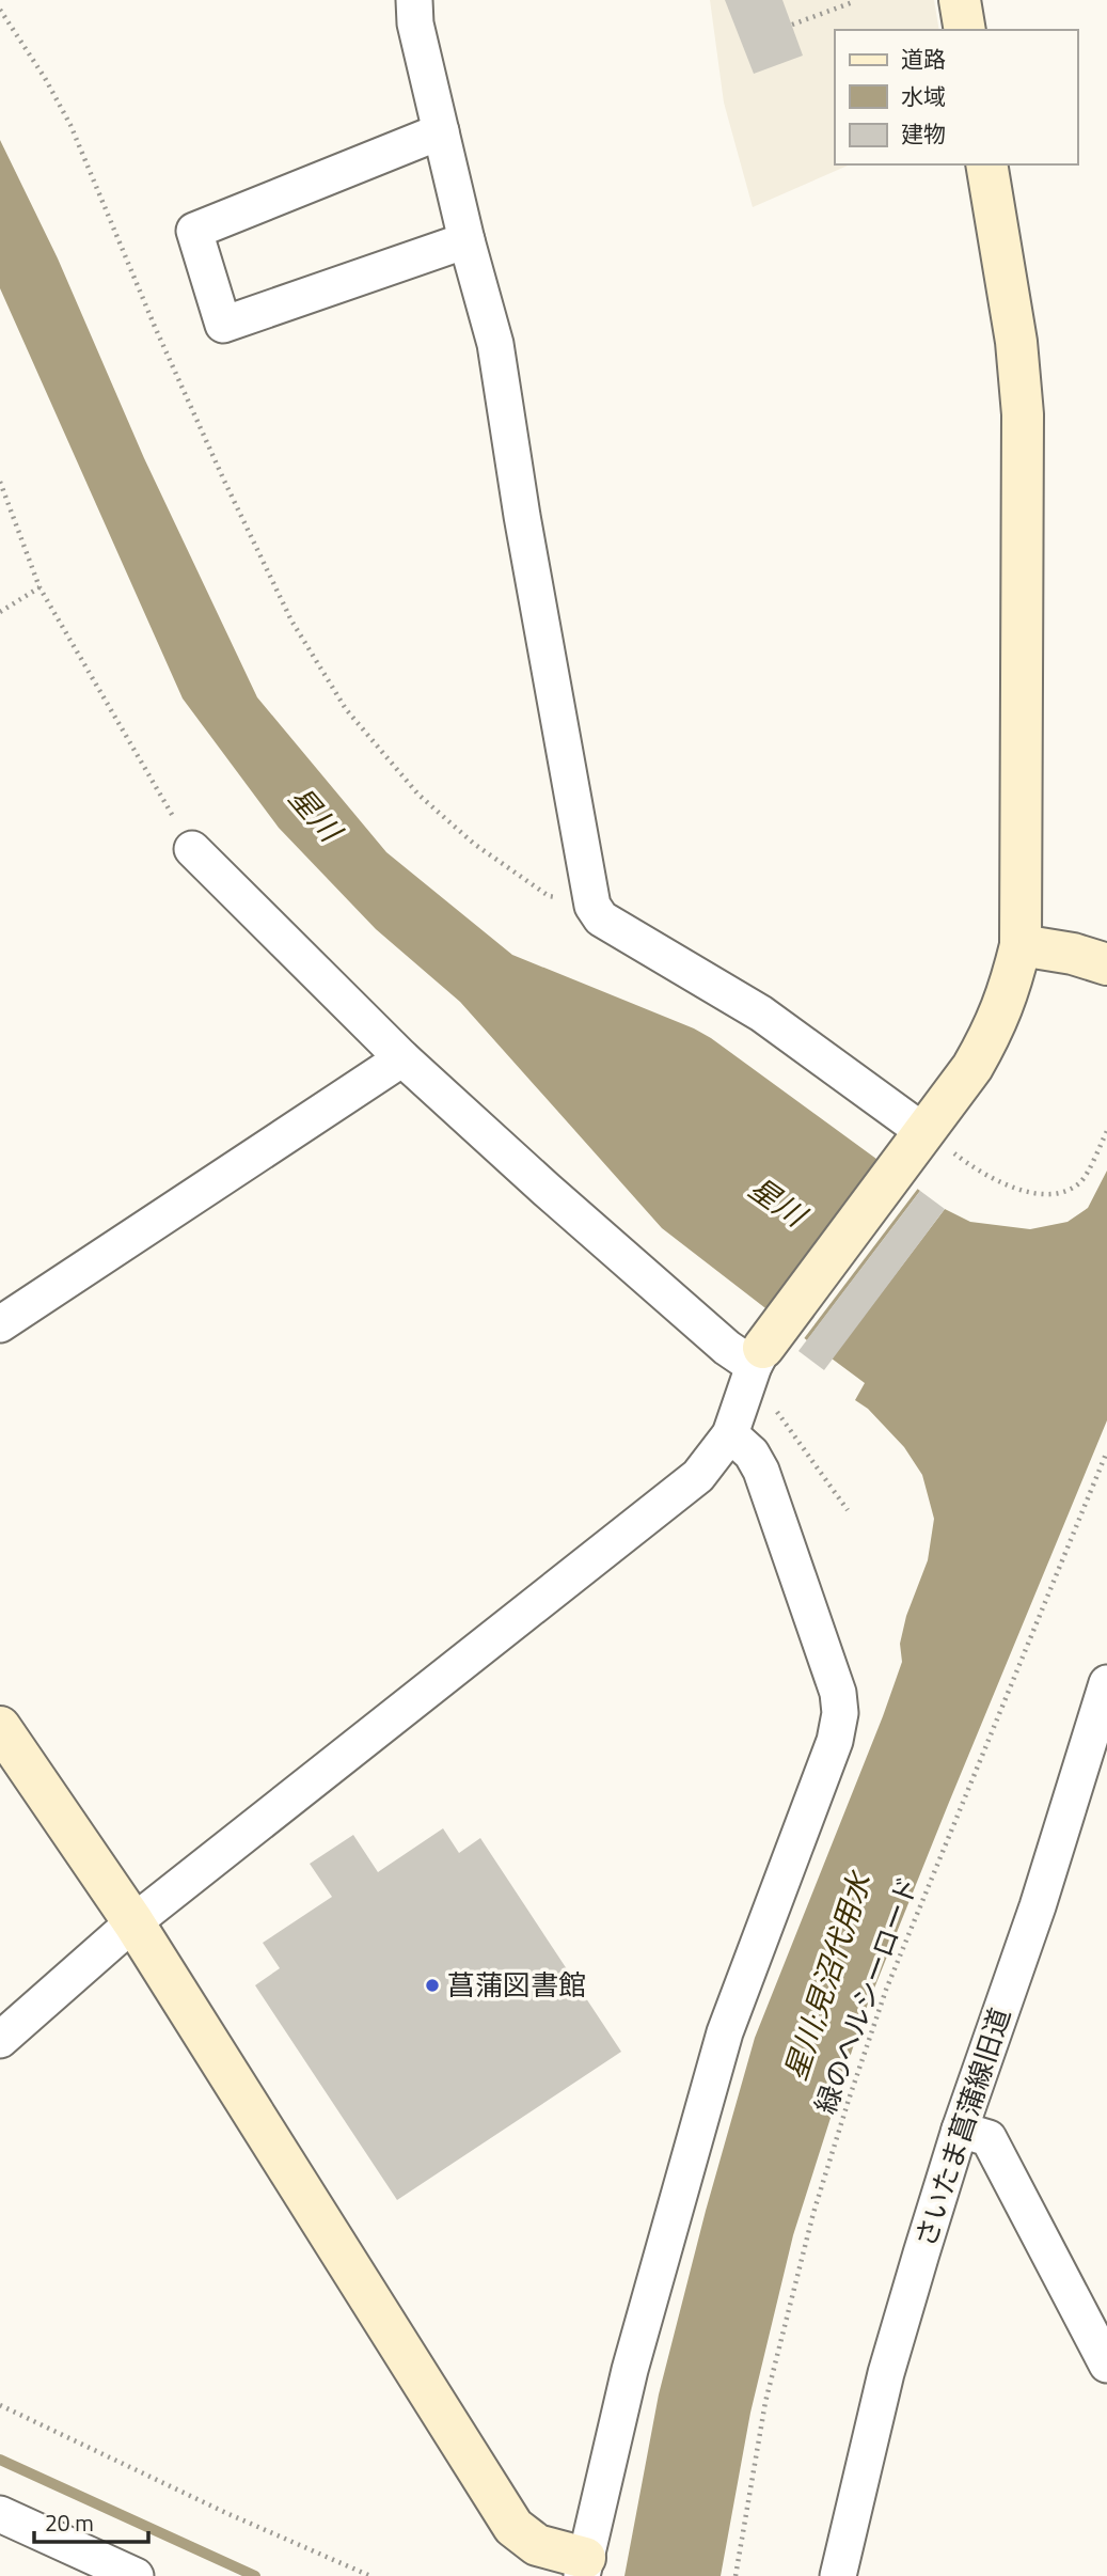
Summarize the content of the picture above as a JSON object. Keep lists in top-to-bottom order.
{
  "streets": {
    "street": ["さいたま菖蒲線旧道"],
    "path": ["緑のヘルシーロード"]
  },
  "water": ["星川", "星川;見沼代用水"],
  "places": ["菖蒲図書館"],
  "legend": ["道路", "水域", "建物"],
  "scale_bar": "20 m"
}
